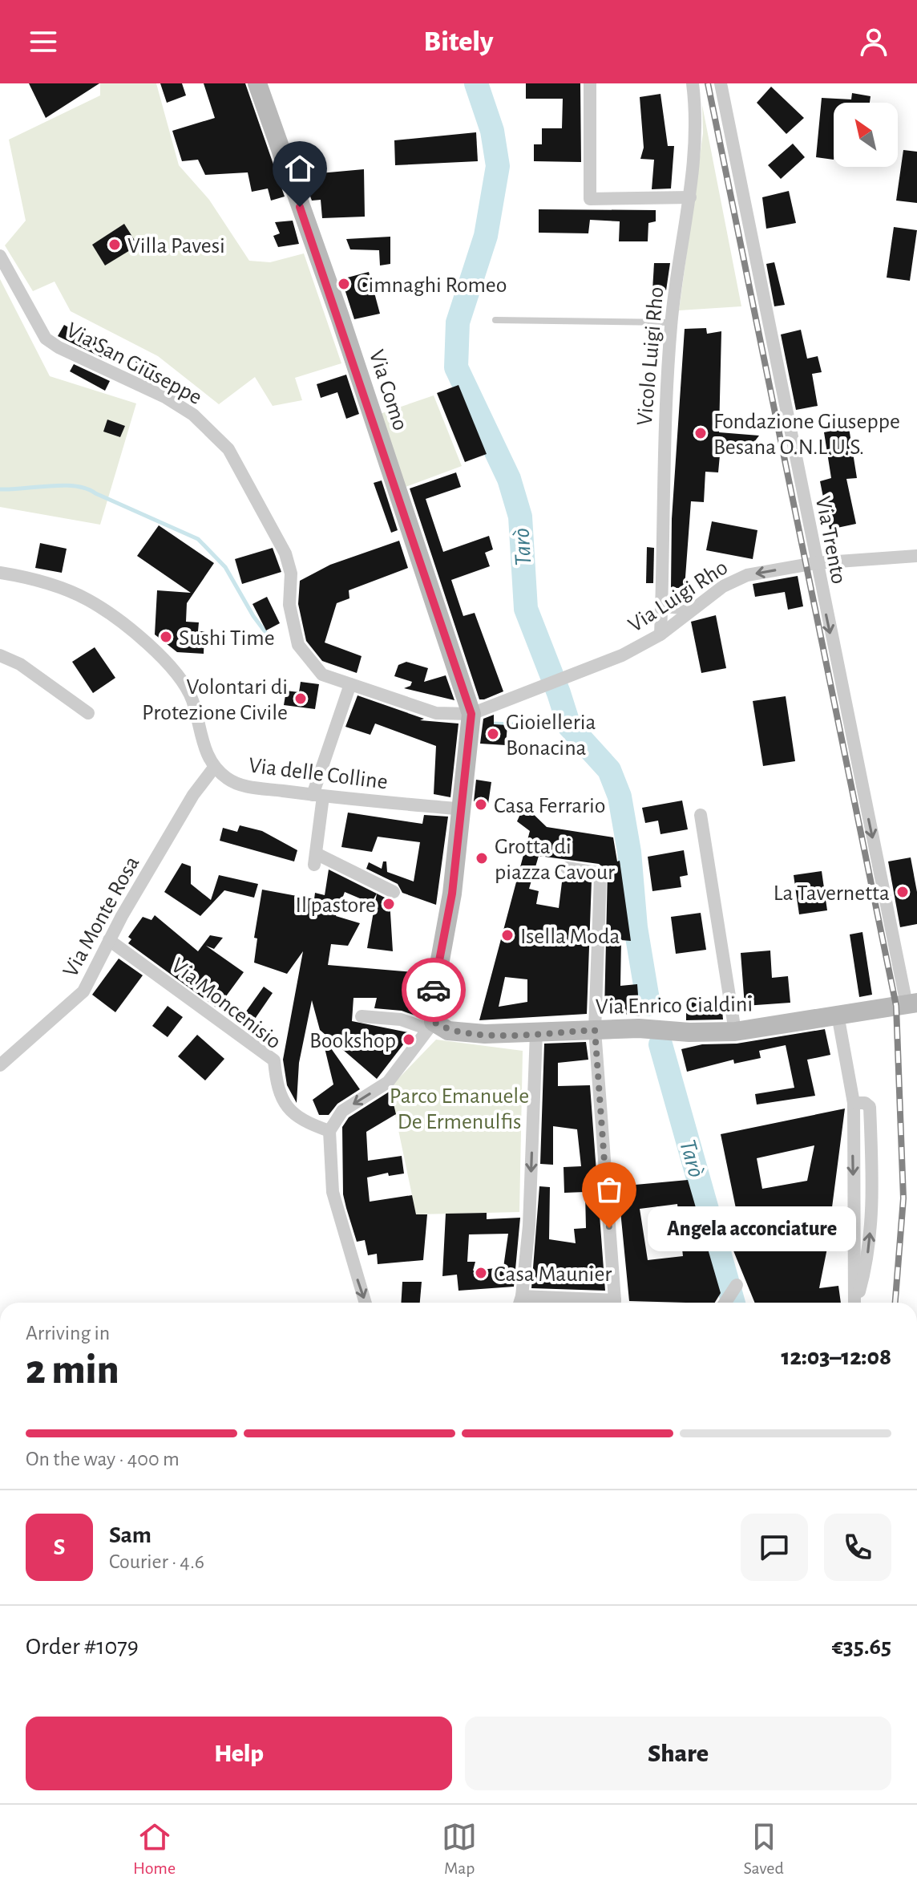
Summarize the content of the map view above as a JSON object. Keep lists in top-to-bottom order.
{
  "streets": {
    "street": [
      "Vicolo Luigi Rho",
      "Via San Giuseppe",
      "Via Como",
      "Via Trento",
      "Via Luigi Rho",
      "Via delle Colline",
      "Via Monte Rosa",
      "Via Moncenisio",
      "Via Enrico Cialdini"
    ]
  },
  "crossings": [
    ["Vicolo Luigi Rho", "Via Luigi Rho"],
    ["Via San Giuseppe", "Via Como"],
    ["Via San Giuseppe", "Via Luigi Rho"],
    ["Via Como", "Via Luigi Rho"],
    ["Via Trento", "Via Luigi Rho"],
    ["Via Trento", "Via Enrico Cialdini"],
    ["Via delle Colline", "Via Monte Rosa"],
    ["Via Monte Rosa", "Via Moncenisio"]
  ],
  "one_way": ["Via Trento"],
  "water": ["Tarò"],
  "parks": ["Parco Emanuele De Ermenulfis"],
  "places": [
    "Villa Pavesi",
    "Cimnaghi Romeo",
    "Fondazione Giuseppe Besana O.N.L.U.S.",
    "Sushi Time",
    "Volontari di Protezione Civile",
    "Gioielleria Bonacina",
    "Casa Ferrario",
    "Grotta di piazza Cavour",
    "La Tavernetta",
    "Il pastore",
    "Isella Moda",
    "Bookshop",
    "Angela acconciature",
    "Casa Maunier"
  ],
  "north": "top left",
  "page": {
    "header": "Bitely",
    "bubble": "Angela acconciature",
    "heading": ["2 min", "Arriving in", "12:03–12:08"],
    "panel": [
      "Sam",
      "Courier · 4.6",
      "Order #1079",
      "€35.65"
    ],
    "bar": "On the way · 400 m",
    "round": "S",
    "buttons": ["Help", "Share"],
    "tabs": ["Home", "Map", "Saved"]
  }
}
